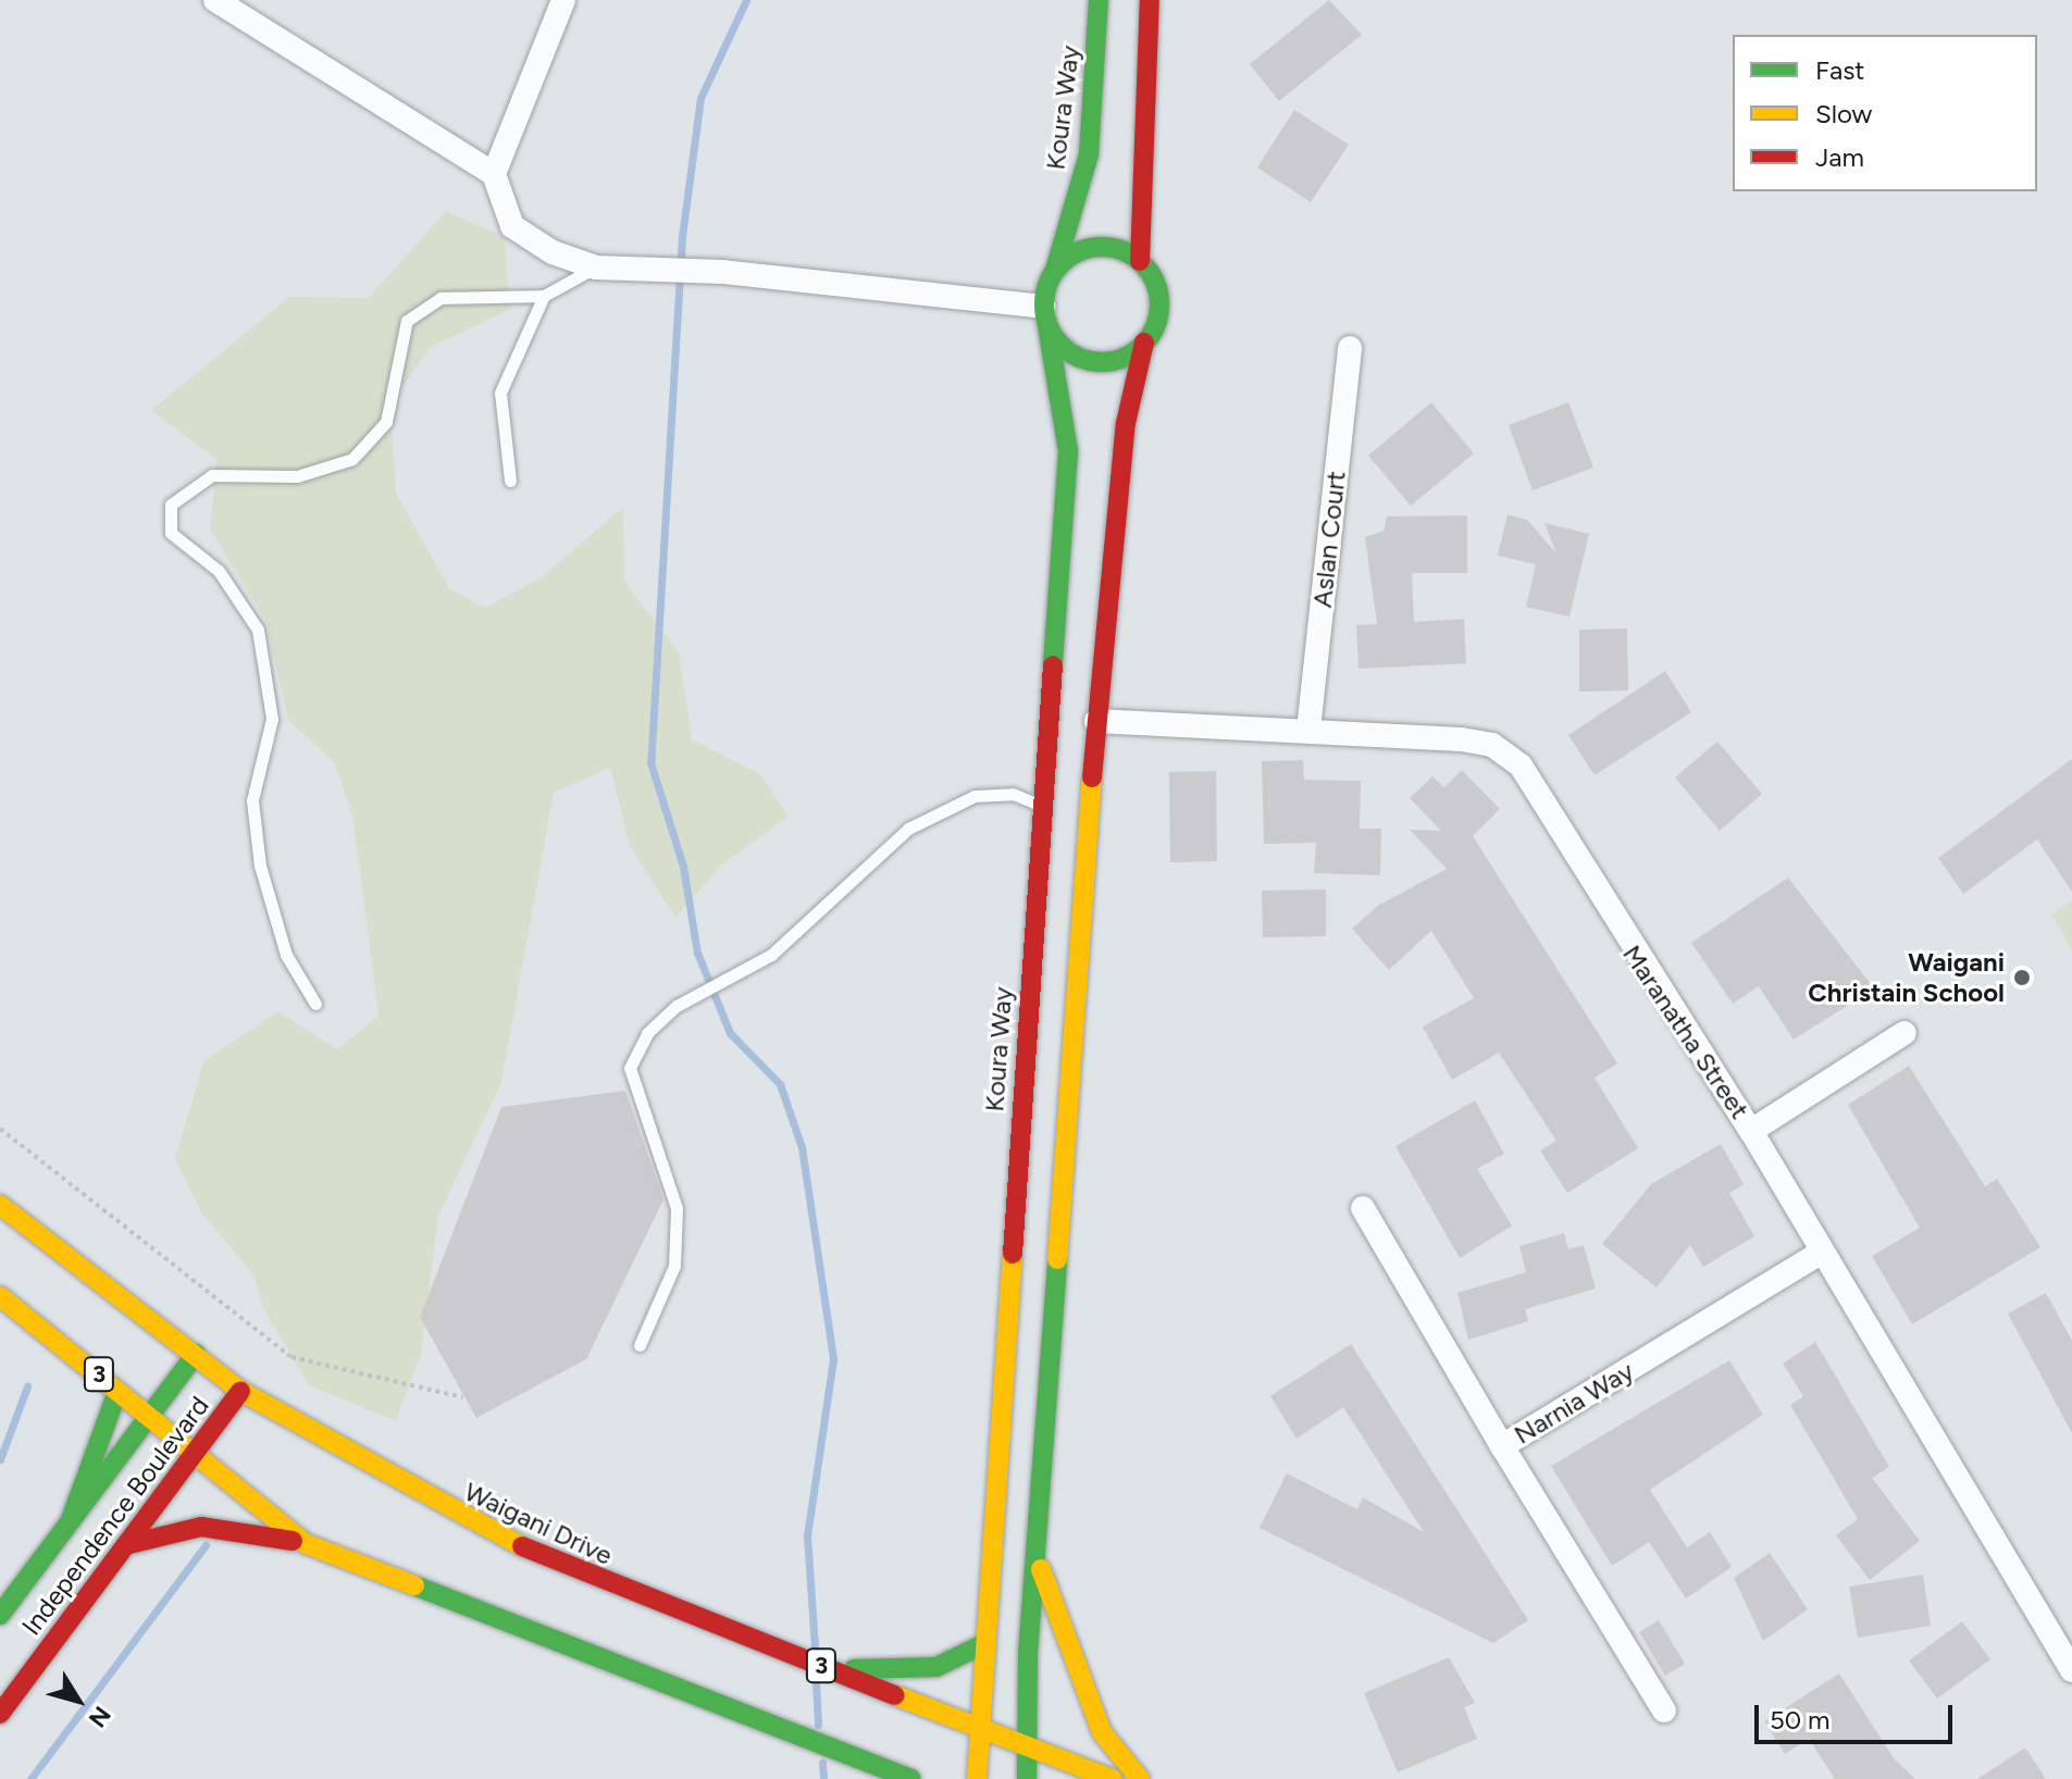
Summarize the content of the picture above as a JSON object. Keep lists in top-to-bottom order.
{
  "streets": {
    "main road": [
      "Koura Way",
      "3",
      "Independence Boulevard",
      "Waigani Drive"
    ],
    "street": ["Aslan Court", "Maranatha Street", "Narnia Way"]
  },
  "crossings": [
    ["Koura Way", "Waigani Drive"],
    ["Aslan Court", "Maranatha Street"],
    ["Maranatha Street", "Narnia Way"],
    ["3", "Independence Boulevard"],
    ["Independence Boulevard", "Waigani Drive"]
  ],
  "places": ["Waigani Christain School"],
  "legend": ["Fast", "Slow", "Jam"],
  "scale_bar": "50 m",
  "north": "bottom right"
}
